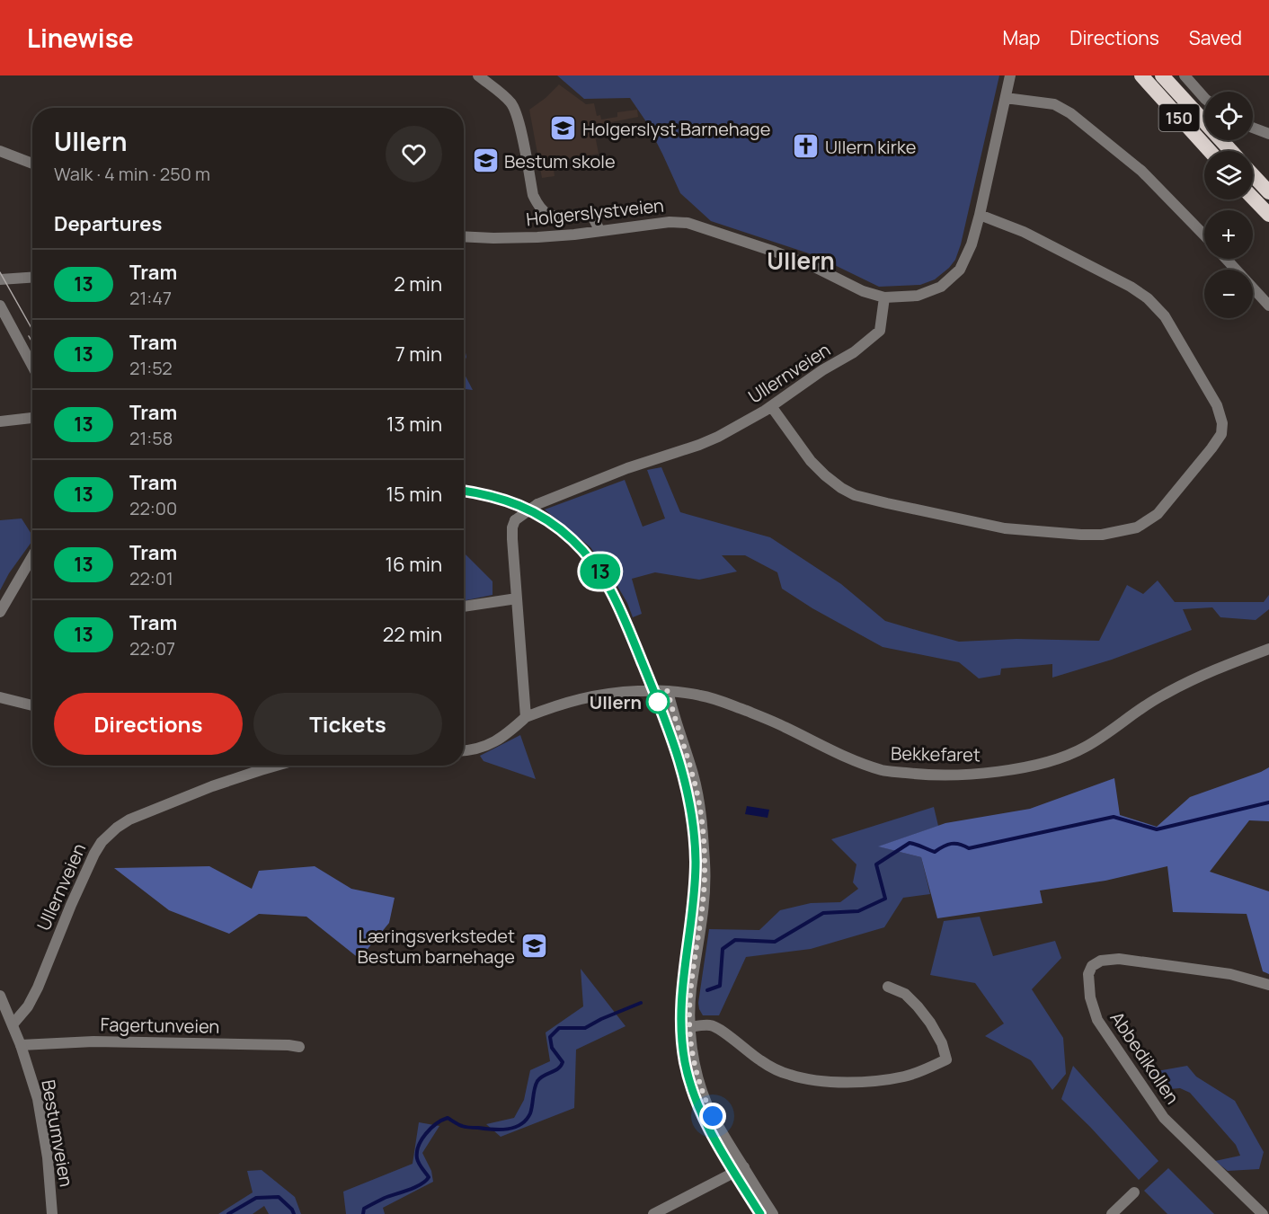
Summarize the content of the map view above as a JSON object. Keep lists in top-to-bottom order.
{
  "streets": {
    "highway": ["150"],
    "street": [
      "Holgerslystveien",
      "Ullernveien",
      "Bekkefaret",
      "Fagertunveien",
      "Abbedikollen",
      "Bestumveien"
    ]
  },
  "crossings": [
    ["Holgerslystveien", "Ullernveien"],
    ["Ullernveien", "Bekkefaret"],
    ["Ullernveien", "Bestumveien"],
    ["Fagertunveien", "Bestumveien"]
  ],
  "districts": ["Ullern"],
  "places": {
    "school or university": ["Holgerslyst Barnehage", "Bestum skole", "Læringsverkstedet Bestum barnehage"],
    "church": ["Ullern kirke"],
    "other": ["Ullern"]
  },
  "lines": ["tram line 13"],
  "page": {
    "header": "Linewise",
    "nav": ["Map", "Directions", "Saved"],
    "on_map": "13",
    "map_buttons": ["+", "−"],
    "heading": [
      ["Ullern", "Walk · 4 min · 250 m"],
      "Departures"
    ],
    "list": [
      {
        "mark": "13",
        "name": "Tram",
        "note": "21:47",
        "value": "2 min"
      },
      {
        "mark": "13",
        "name": "Tram",
        "note": "21:52",
        "value": "7 min"
      },
      {
        "mark": "13",
        "name": "Tram",
        "note": "21:58",
        "value": "13 min"
      },
      {
        "mark": "13",
        "name": "Tram",
        "note": "22:00",
        "value": "15 min"
      },
      {
        "mark": "13",
        "name": "Tram",
        "note": "22:01",
        "value": "16 min"
      },
      {
        "mark": "13",
        "name": "Tram",
        "note": "22:07",
        "value": "22 min"
      }
    ],
    "buttons": ["Directions", "Tickets"]
  }
}
